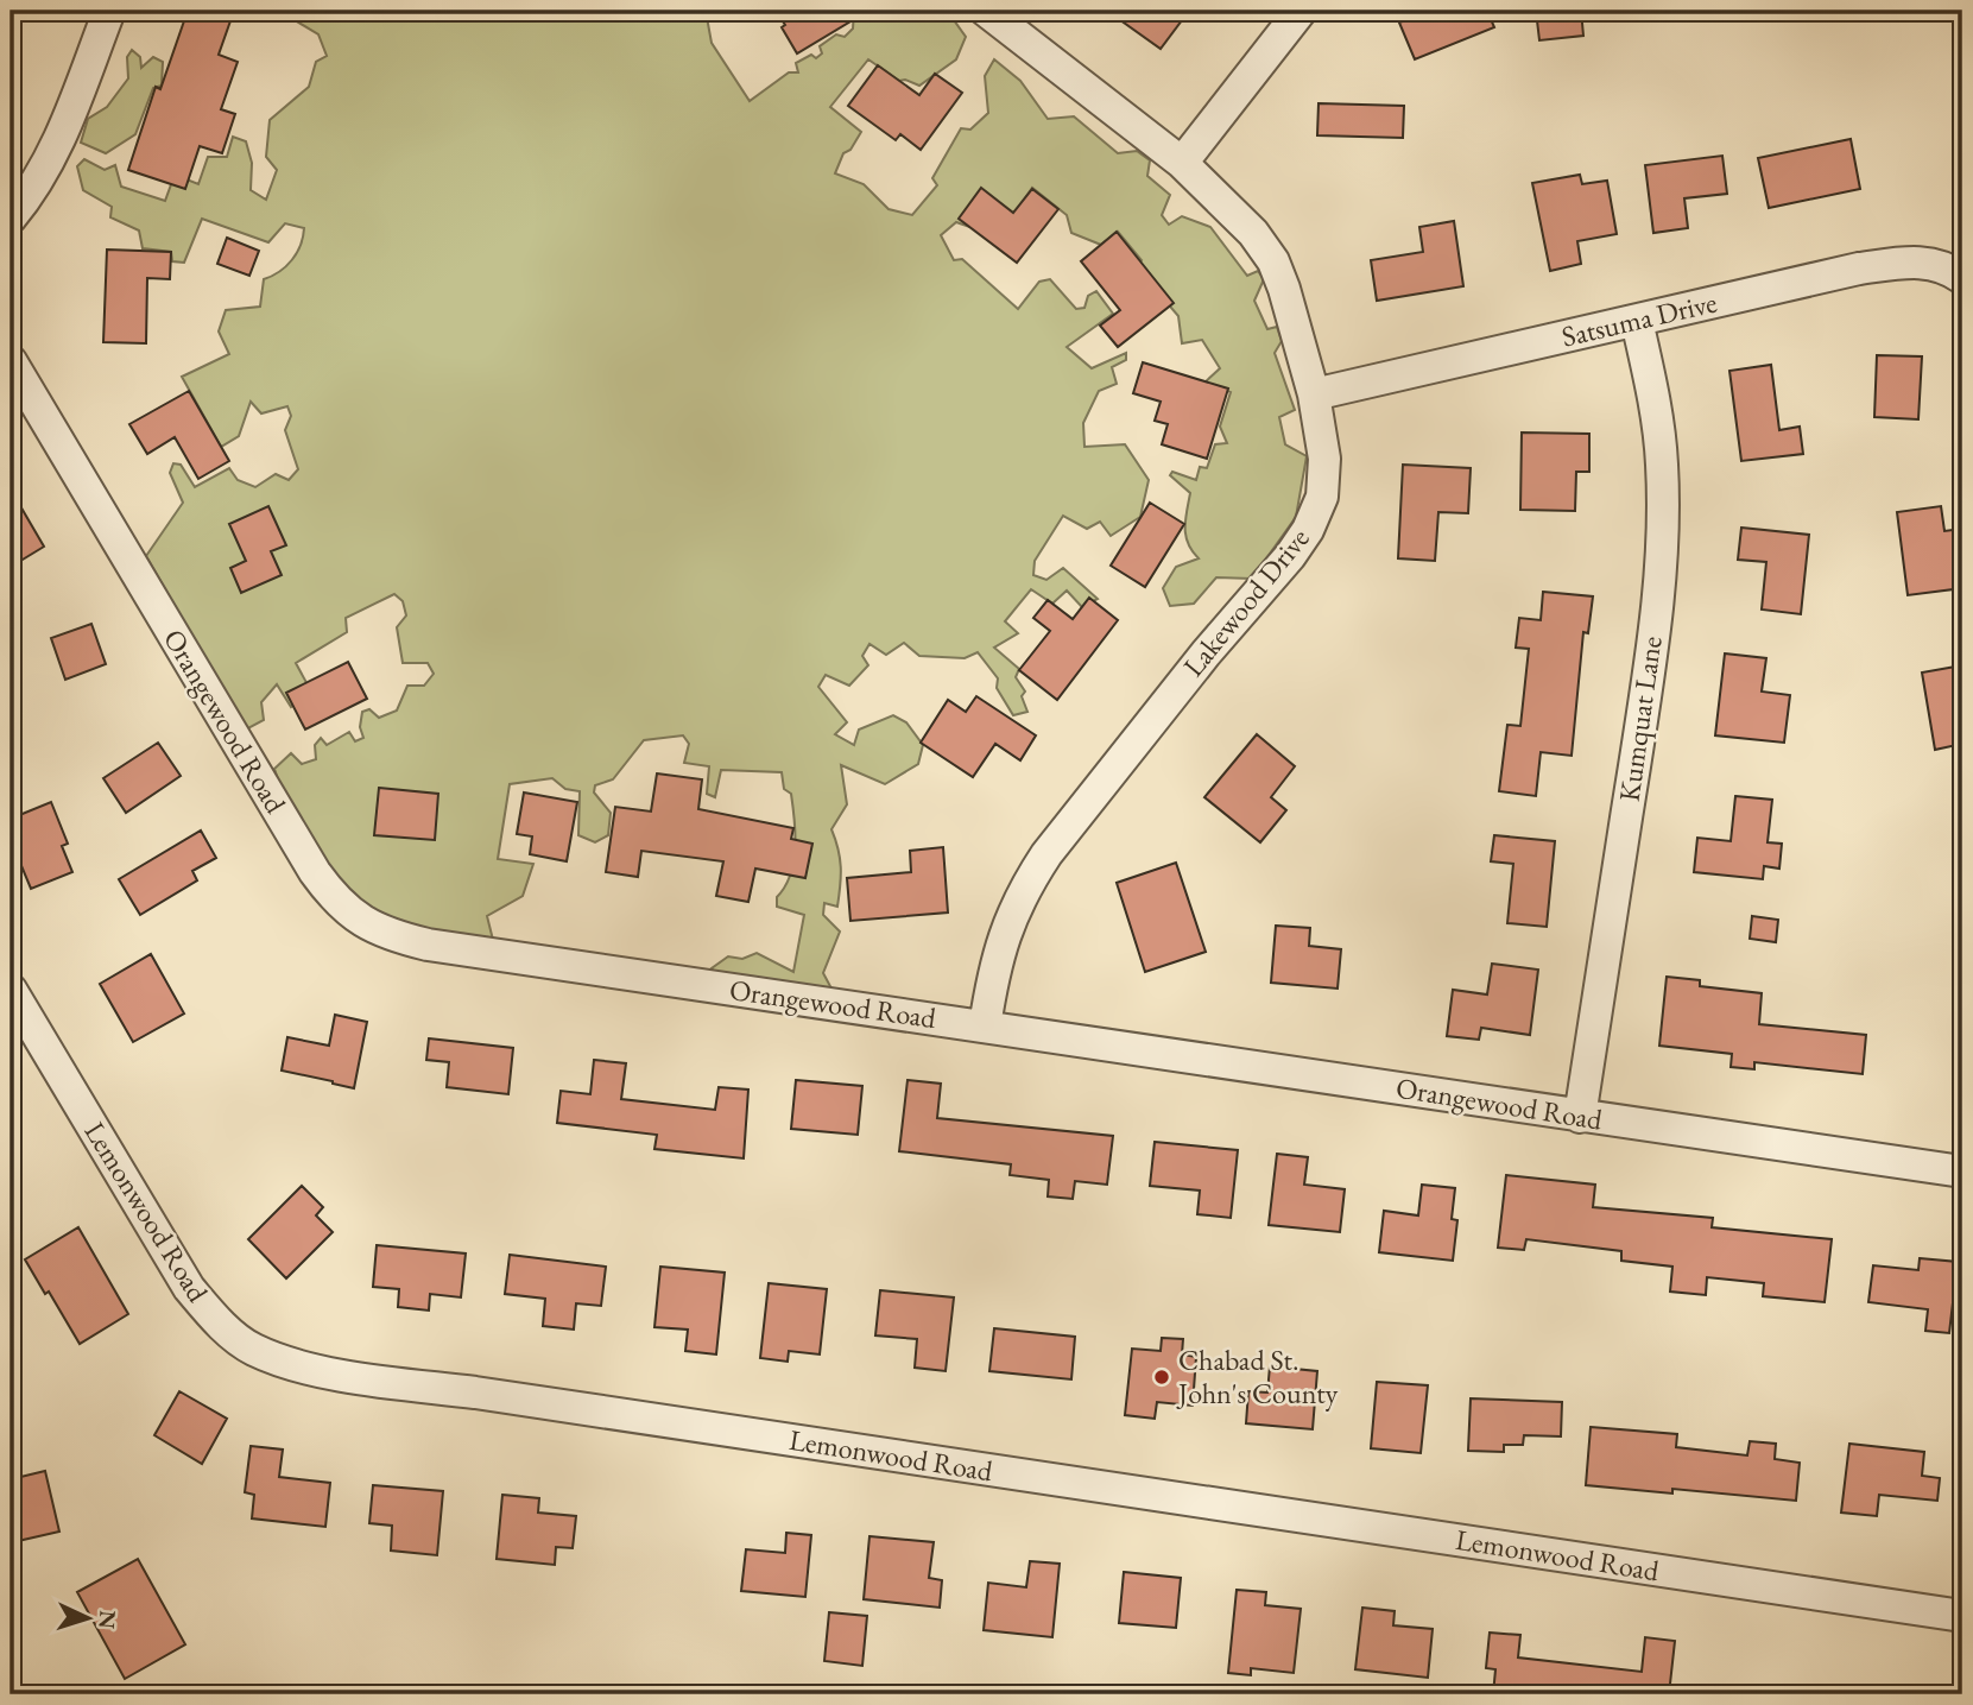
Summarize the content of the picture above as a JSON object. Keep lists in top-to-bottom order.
{
  "streets": {
    "street": [
      "Satsuma Drive",
      "Lakewood Drive",
      "Kumquat Lane",
      "Orangewood Road",
      "Lemonwood Road"
    ]
  },
  "crossings": [
    ["Satsuma Drive", "Lakewood Drive"],
    ["Satsuma Drive", "Kumquat Lane"],
    ["Lakewood Drive", "Orangewood Road"],
    ["Kumquat Lane", "Orangewood Road"]
  ],
  "places": ["Chabad St. John's County"],
  "north": "right"
}
